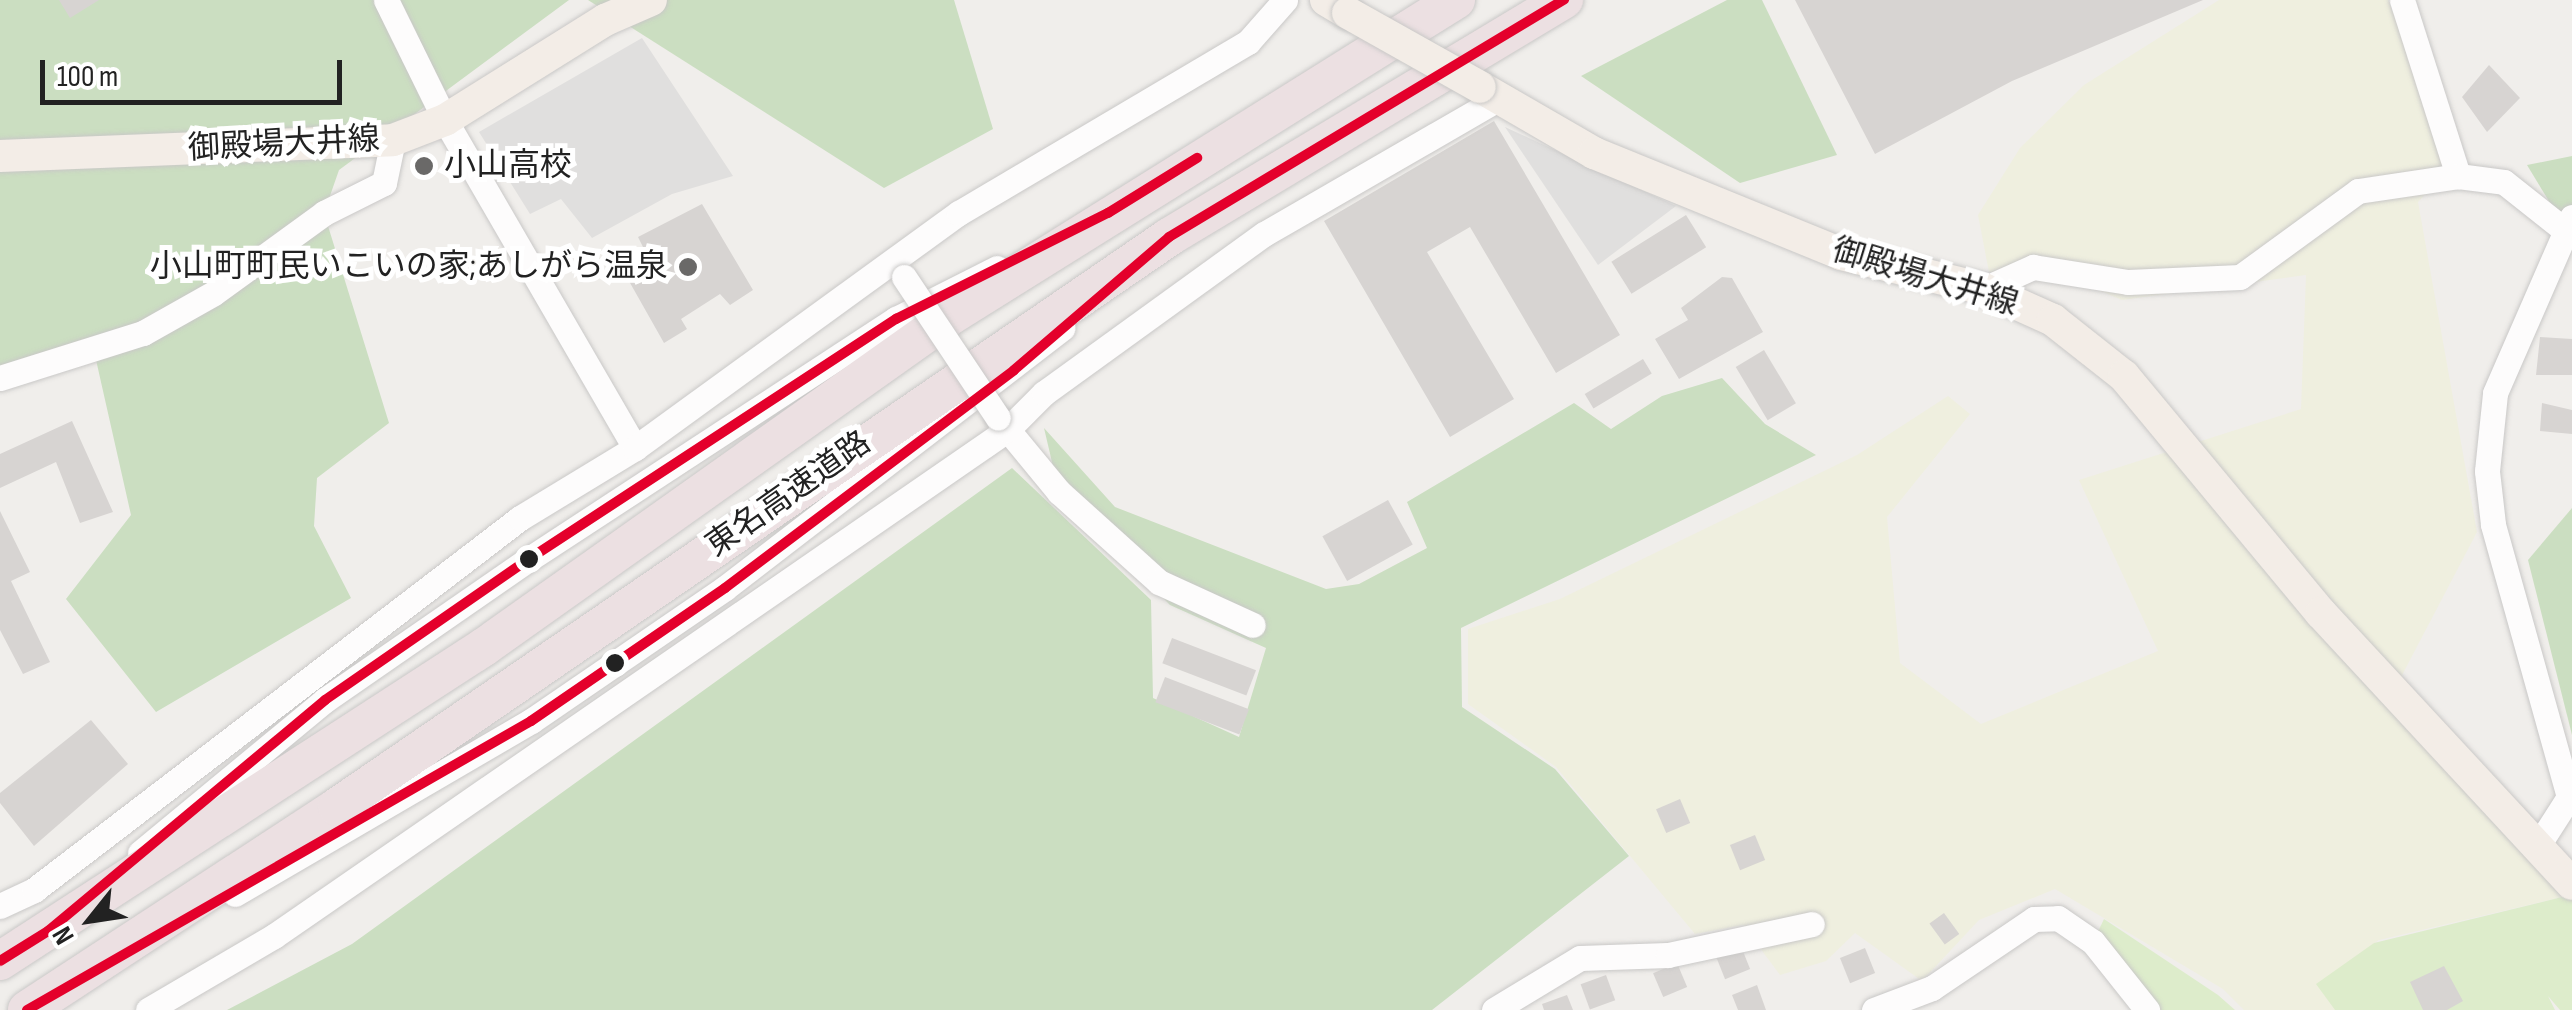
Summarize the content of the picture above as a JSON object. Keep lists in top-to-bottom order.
{
  "streets": {
    "highway": ["東名高速道路"],
    "main road": ["御殿場大井線"]
  },
  "places": ["小山高校", "小山町町民いこいの家;あしがら温泉"],
  "scale_bar": "100 m",
  "north": "bottom left"
}
